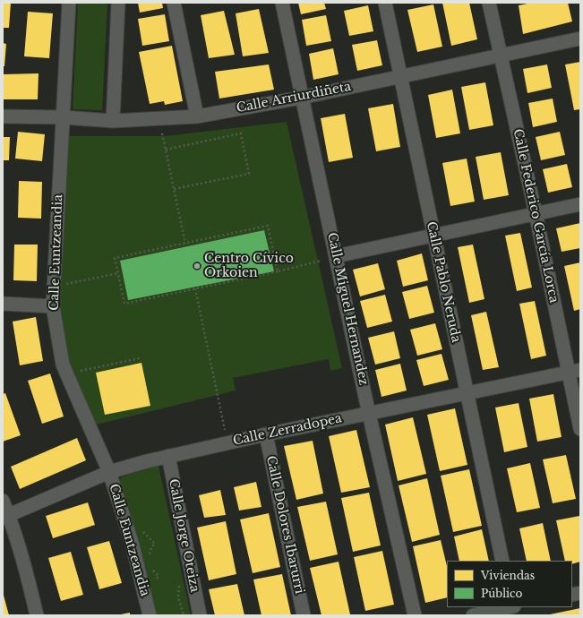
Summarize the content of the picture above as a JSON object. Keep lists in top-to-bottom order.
{
  "streets": {
    "street": [
      "Calle Arriurdiñeta",
      "Calle Federico García Lorca",
      "Calle Euntzeandia",
      "Calle Pablo Neruda",
      "Calle Miguel Hernandez",
      "Calle Zerradopea",
      "Calle Dolores Ibarurri",
      "Calle Jorge Oteiza"
    ]
  },
  "crossings": [
    ["Calle Arriurdiñeta", "Calle Federico García Lorca"],
    ["Calle Arriurdiñeta", "Calle Euntzeandia"],
    ["Calle Arriurdiñeta", "Calle Pablo Neruda"],
    ["Calle Arriurdiñeta", "Calle Miguel Hernandez"],
    ["Calle Federico García Lorca", "Calle Zerradopea"],
    ["Calle Euntzeandia", "Calle Zerradopea"],
    ["Calle Pablo Neruda", "Calle Zerradopea"],
    ["Calle Miguel Hernandez", "Calle Zerradopea"],
    ["Calle Zerradopea", "Calle Dolores Ibarurri"],
    ["Calle Zerradopea", "Calle Jorge Oteiza"]
  ],
  "places": ["Centro Cívico Orkoien"],
  "legend": ["Viviendas", "Público"]
}
